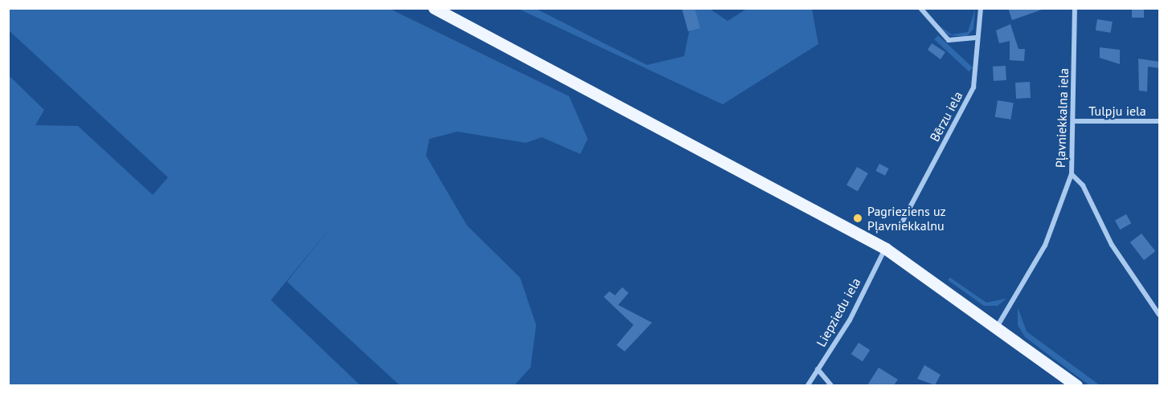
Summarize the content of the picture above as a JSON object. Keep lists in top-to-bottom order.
{
  "streets": {
    "street": [
      "Tulpju iela",
      "Bērzu iela",
      "Pļavniekkalna iela",
      "Liepziedu iela"
    ]
  },
  "crossings": [
    ["Tulpju iela", "Pļavniekkalna iela"]
  ],
  "places": ["Pagrieziens uz Pļavniekkalnu"]
}
